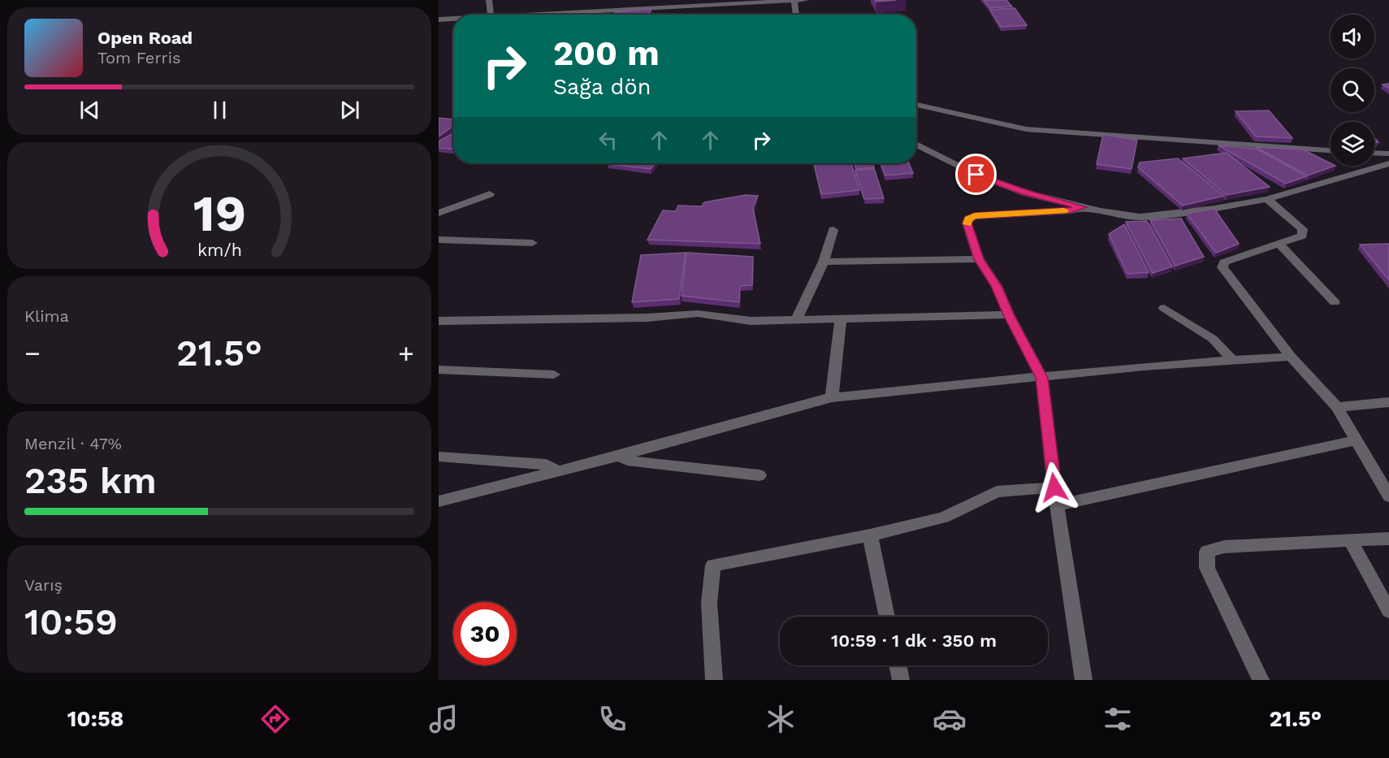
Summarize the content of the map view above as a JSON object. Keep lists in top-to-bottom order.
{
  "page": {
    "turn": ["200 m", "Sağa dön"],
    "song": ["Open Road", "Tom Ferris"],
    "tile": [
      "Klima",
      ["Menzil · 47%", "235 km"],
      ["Varış", "10:59"]
    ],
    "heat": ["−", "21.5°", "+"],
    "limit": "30",
    "trip": "10:59 · 1 dk · 350 m",
    "tabs": ["10:58", "21.5°"],
    "gauge": ["19", "km/h"]
  }
}
